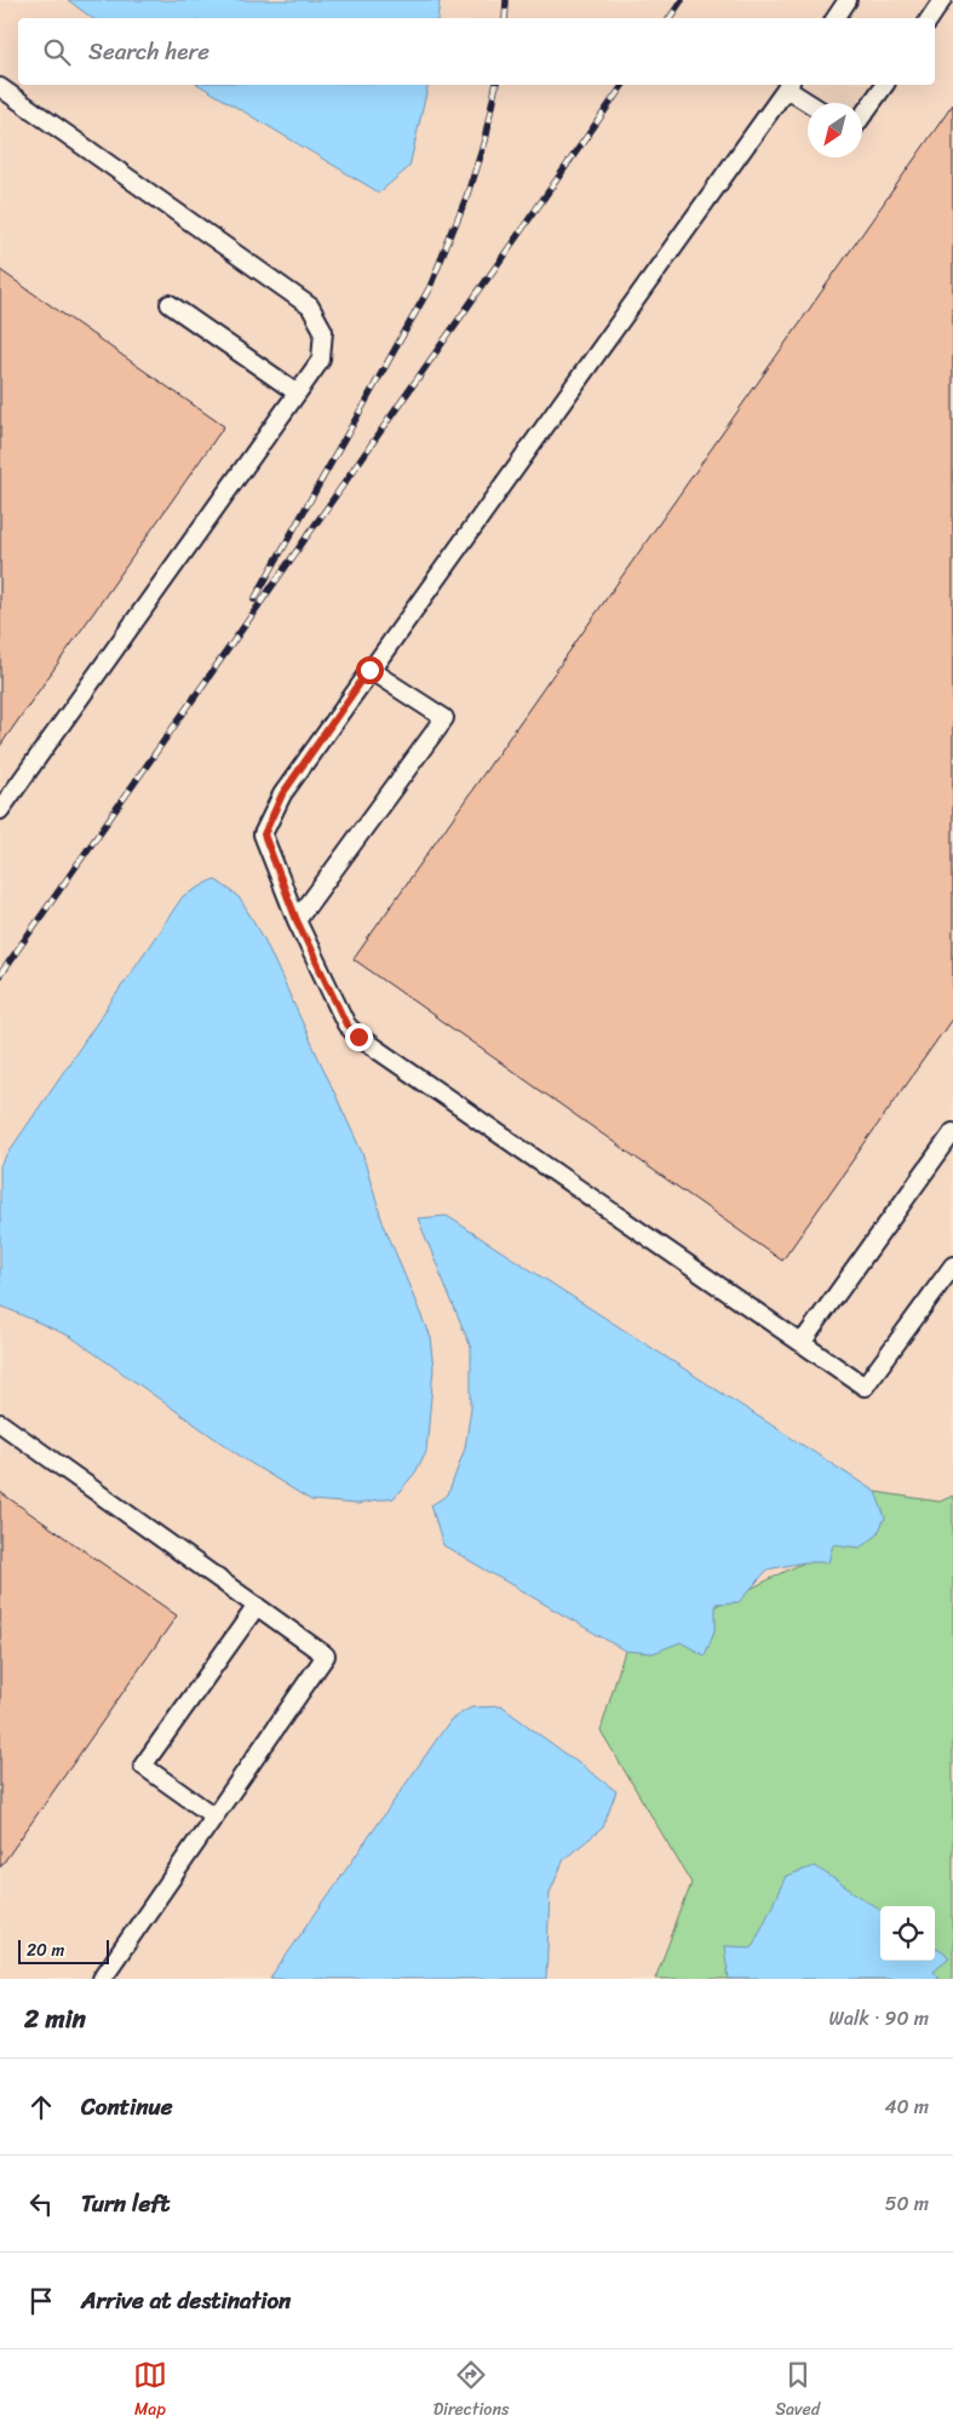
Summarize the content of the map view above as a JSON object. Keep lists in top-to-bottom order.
{
  "scale_bar": "20 m",
  "north": "bottom left",
  "page": {
    "search": "Search here",
    "scale": "20 m",
    "heading": ["2 min", "Walk · 90 m"],
    "list": [
      ["Continue", "40 m"],
      ["Turn left", "50 m"],
      "Arrive at destination"
    ],
    "nav": ["Map", "Directions", "Saved"]
  }
}
